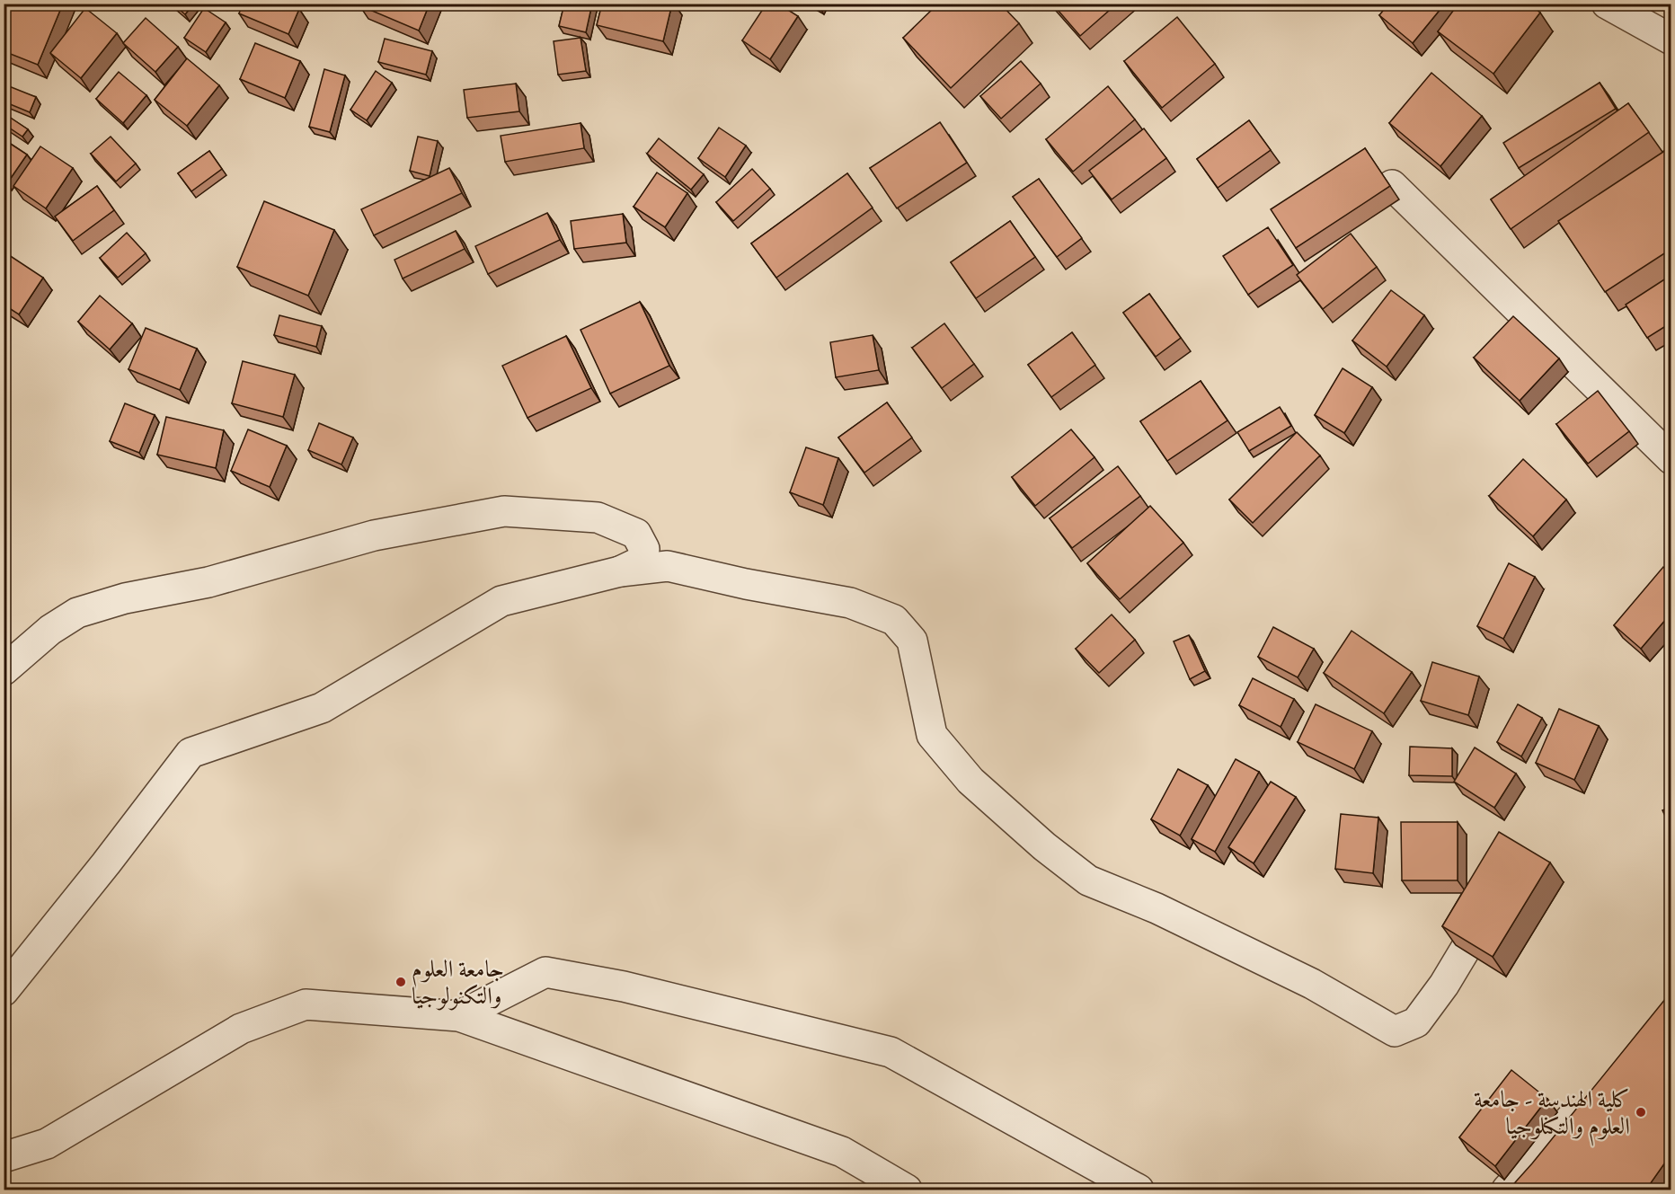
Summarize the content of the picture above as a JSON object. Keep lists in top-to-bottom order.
{
  "places": ["جامعة العلوم والتكنولوجيا", "كلية الهندسة - جامعة العلوم والتكنلوجيا"]
}
